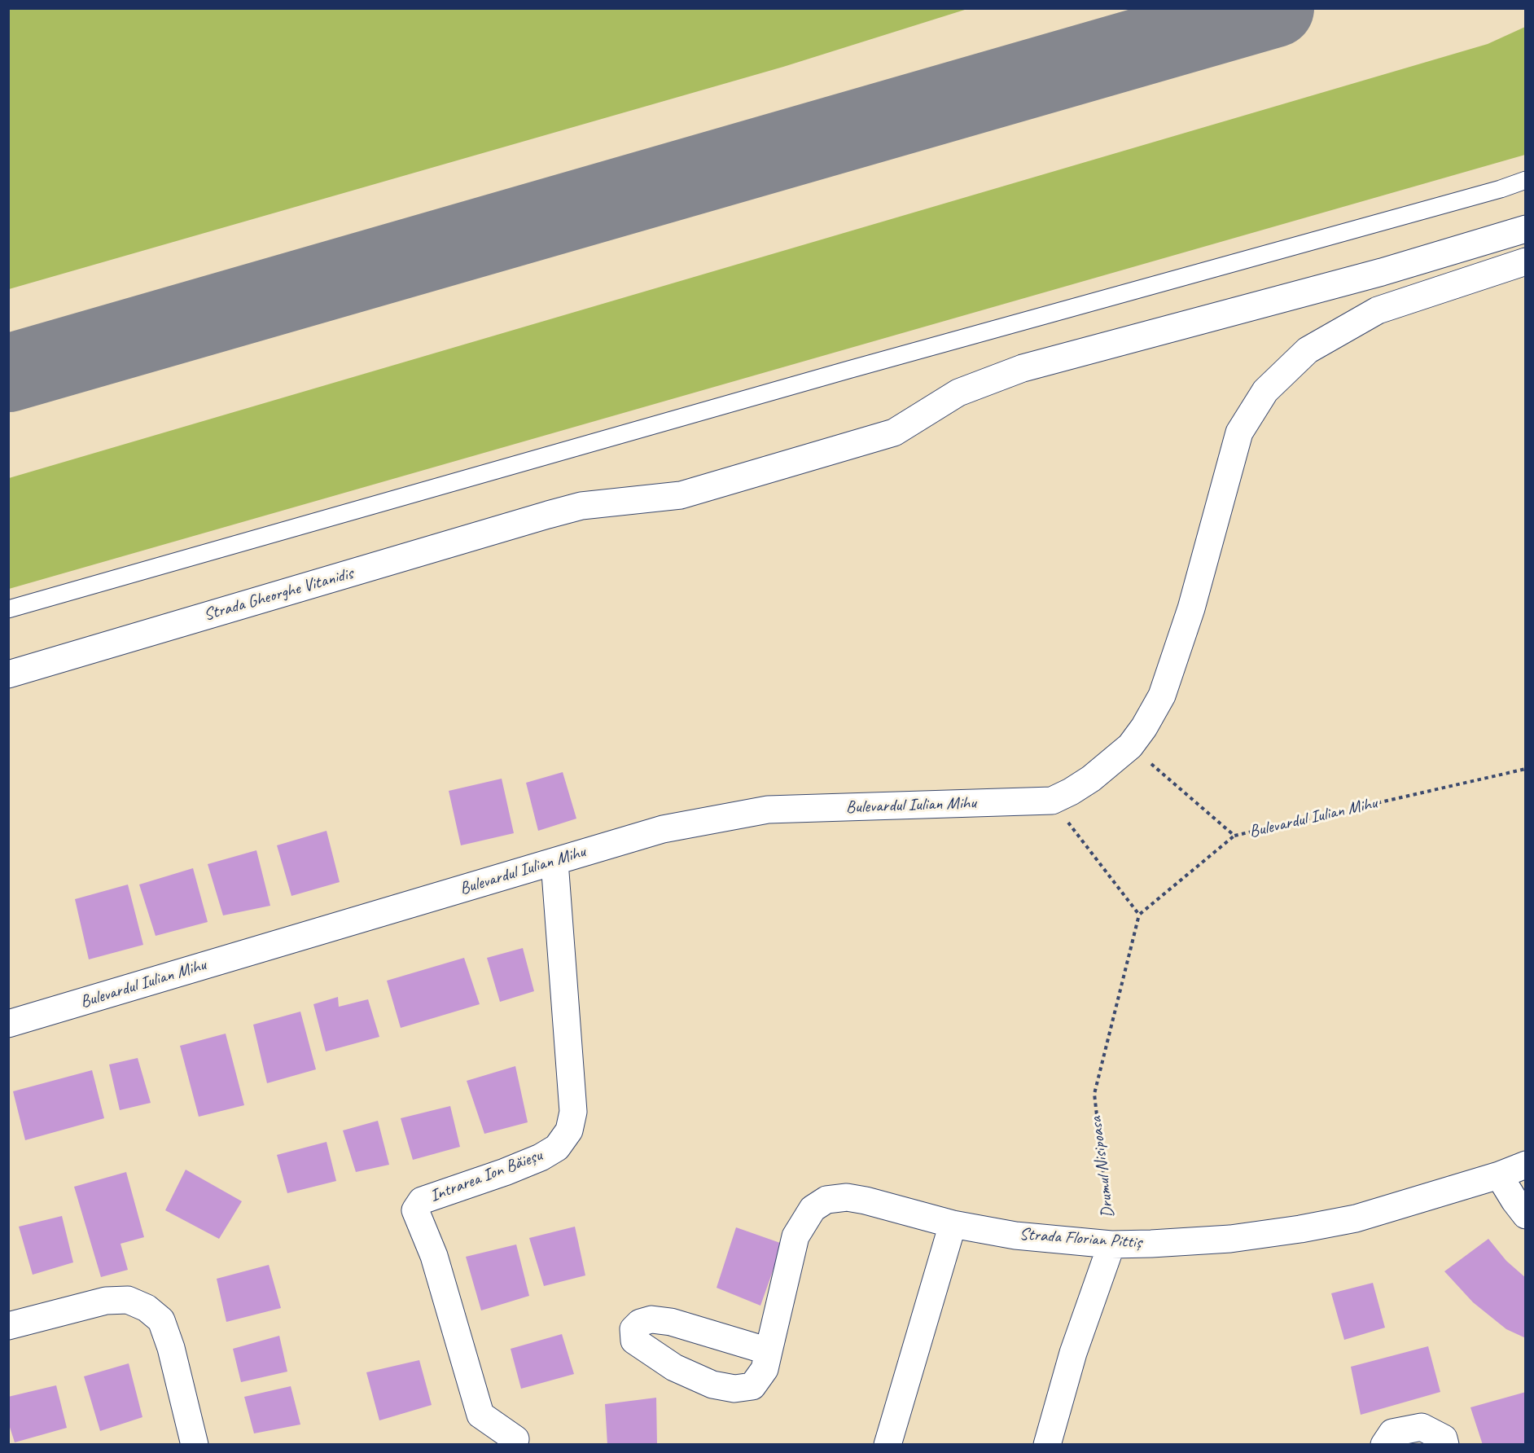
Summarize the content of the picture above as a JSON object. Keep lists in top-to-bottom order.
{
  "streets": {
    "street": [
      "Strada Gheorghe Vitanidis",
      "Bulevardul Iulian Mihu",
      "Intrarea Ion Băieșu",
      "Strada Florian Pittiș"
    ],
    "path": ["Drumul Nisipoasa"]
  },
  "crossings": [
    ["Bulevardul Iulian Mihu", "Intrarea Ion Băieșu"],
    ["Drumul Nisipoasa", "Strada Florian Pittiș"]
  ]
}
